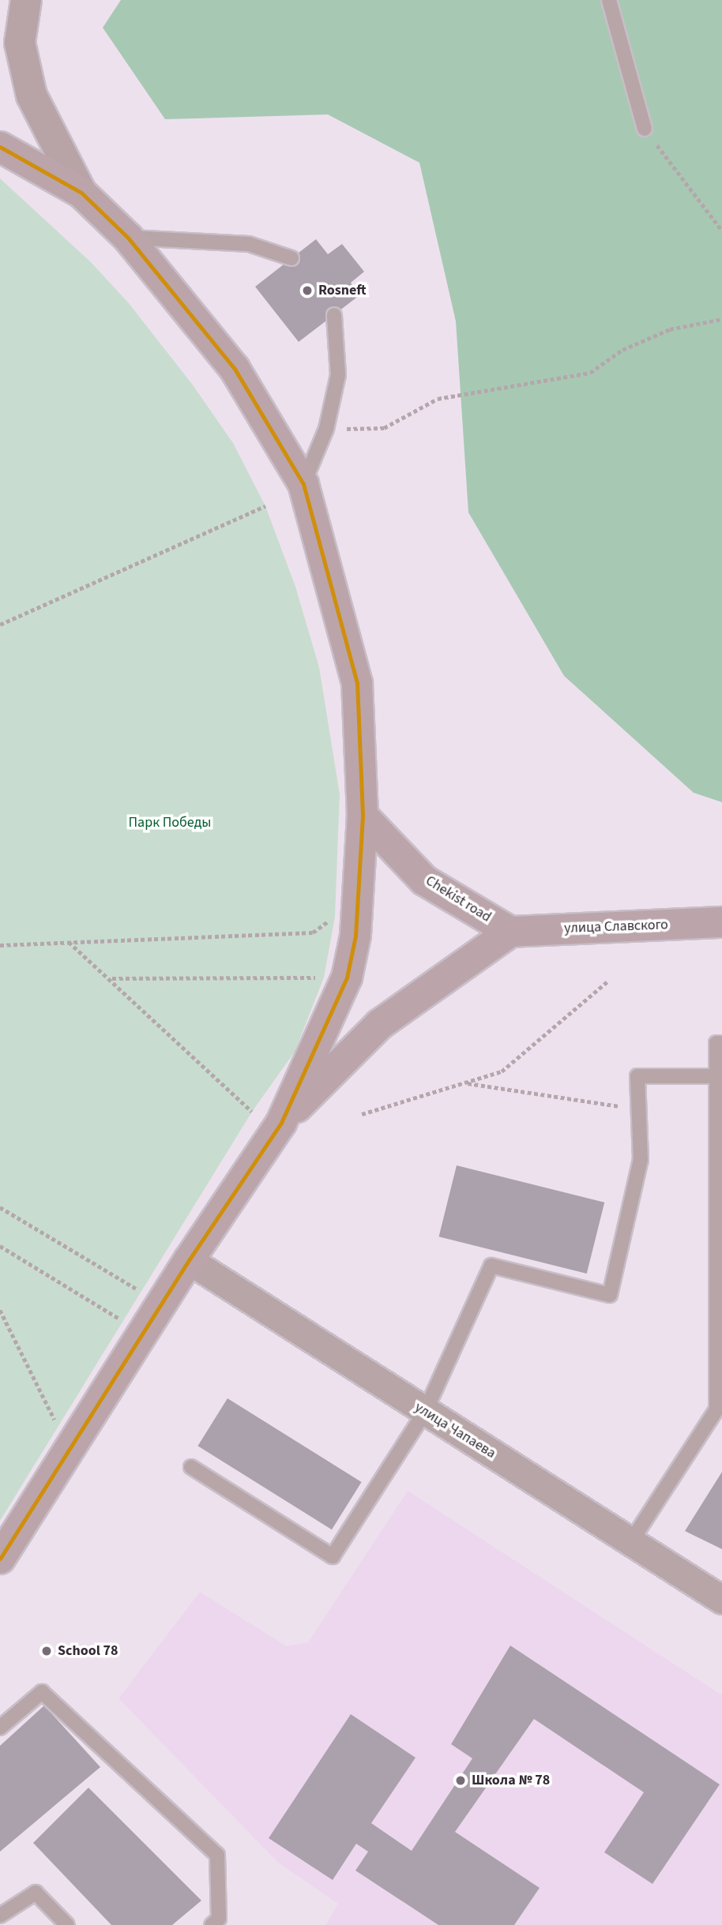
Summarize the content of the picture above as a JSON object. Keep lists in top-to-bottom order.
{
  "streets": {
    "main road": ["Chekist road", "улица Славского"],
    "street": ["улица Чапаева"]
  },
  "crossings": [
    ["Chekist road", "улица Славского"]
  ],
  "parks": ["Парк Победы"],
  "places": ["Rosneft", "School 78", "Школа № 78"]
}
